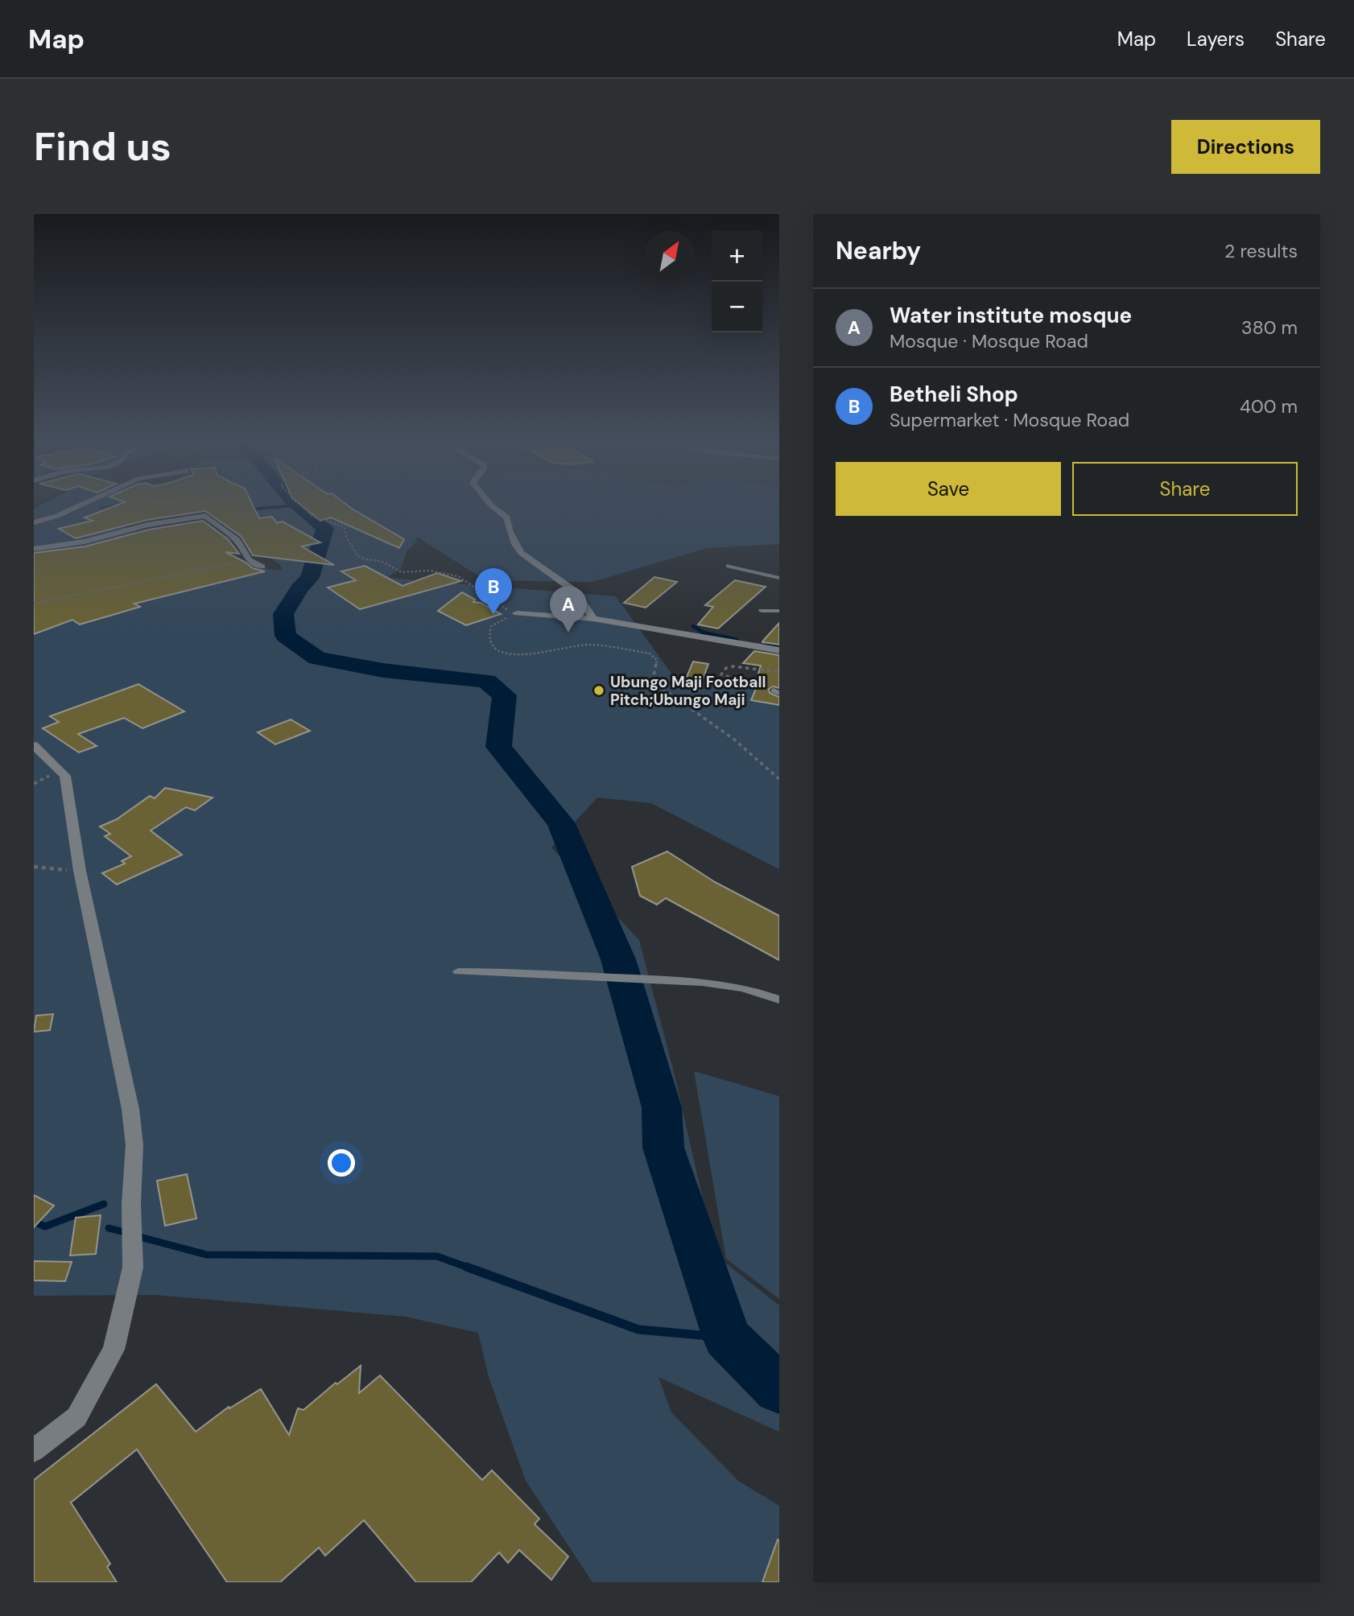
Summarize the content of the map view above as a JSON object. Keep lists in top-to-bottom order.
{
  "places": ["Ubungo Maji Football Pitch;Ubungo Maji"],
  "north": "top right",
  "page": {
    "header": "Map",
    "nav": ["Map", "Layers", "Share"],
    "buttons": [
      "Directions",
      ["Save", "Share"]
    ],
    "title": "Find us",
    "heading": ["Nearby", "2 results"],
    "map_buttons": ["+", "−"],
    "list": [
      {
        "mark": "A",
        "name": "Water institute mosque",
        "note": "Mosque · Mosque Road",
        "value": "380 m"
      },
      {
        "mark": "B",
        "name": "Betheli Shop",
        "note": "Supermarket · Mosque Road",
        "value": "400 m"
      }
    ],
    "pins": ["B", "A"]
  }
}
